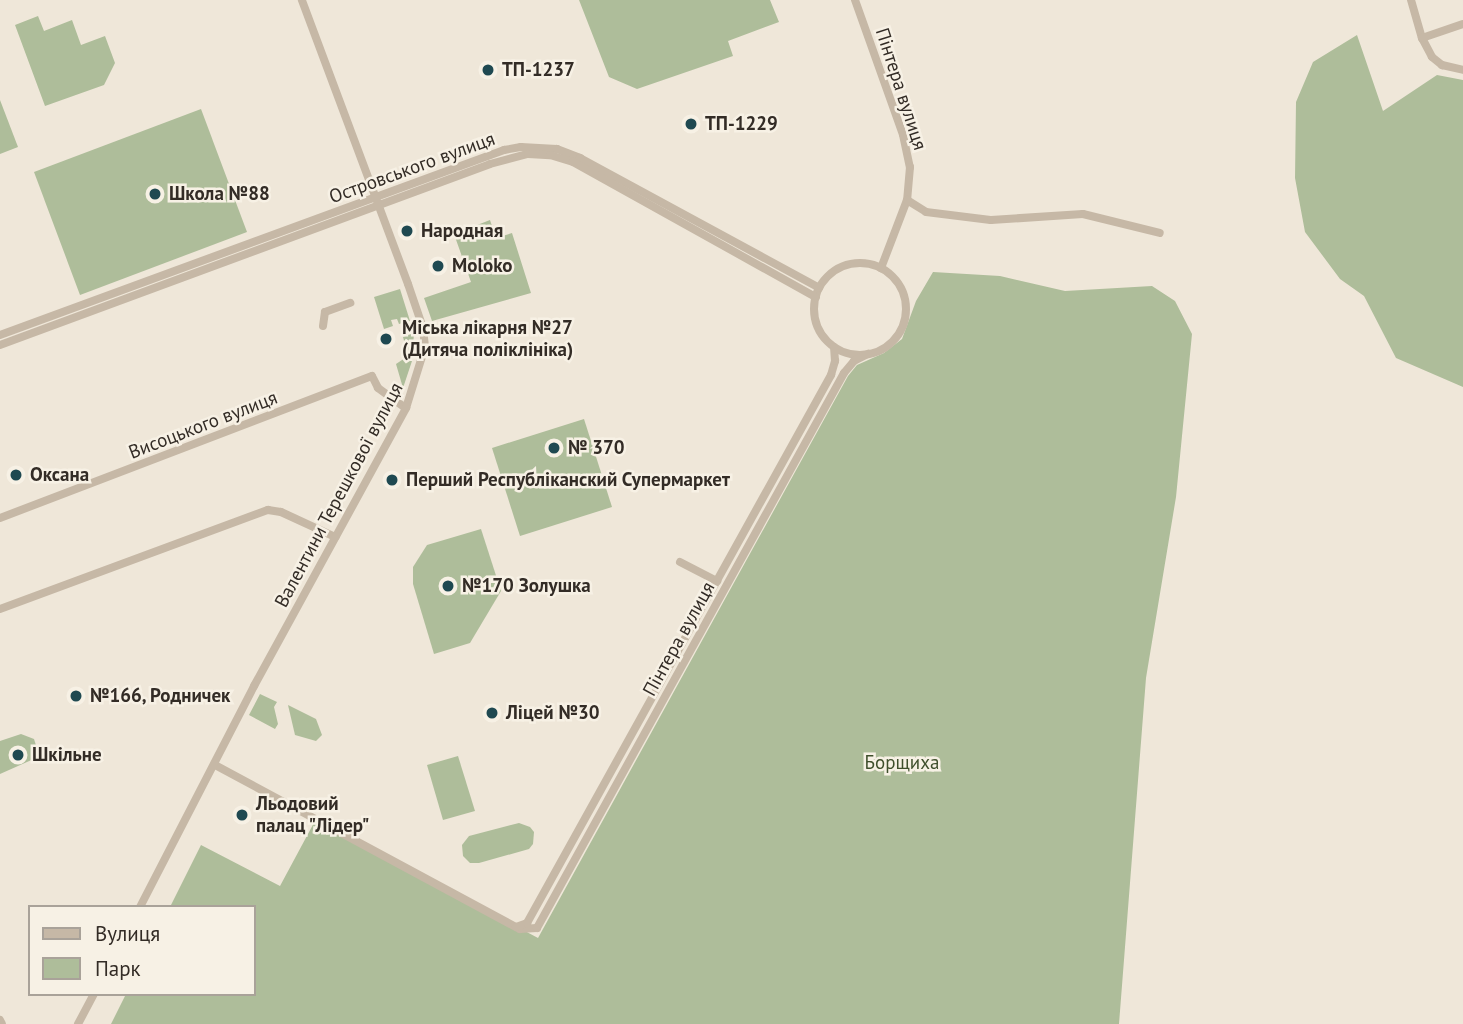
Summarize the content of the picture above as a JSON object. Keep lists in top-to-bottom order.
{
  "streets": {
    "street": [
      "Пінтера вулиця",
      "Островського вулиця",
      "Висоцького вулиця",
      "Валентини Терешкової вулиця"
    ]
  },
  "crossings": [
    ["Пінтера вулиця", "Островського вулиця"],
    ["Островського вулиця", "Валентини Терешкової вулиця"],
    ["Висоцького вулиця", "Валентини Терешкової вулиця"]
  ],
  "parks": ["Борщиха"],
  "places": [
    "ТП-1237",
    "ТП-1229",
    "Школа №88",
    "Народная",
    "Moloko",
    "Міська лікарня №27 (Дитяча поліклініка)",
    "№ 370",
    "Оксана",
    "Перший Республiканский Супермаркет",
    "№170 Золушка",
    "№166, Родничек",
    "Ліцей №30",
    "Шкільне",
    "Льодовий палац \"Лідер\""
  ],
  "legend": ["Вулиця", "Парк"]
}
